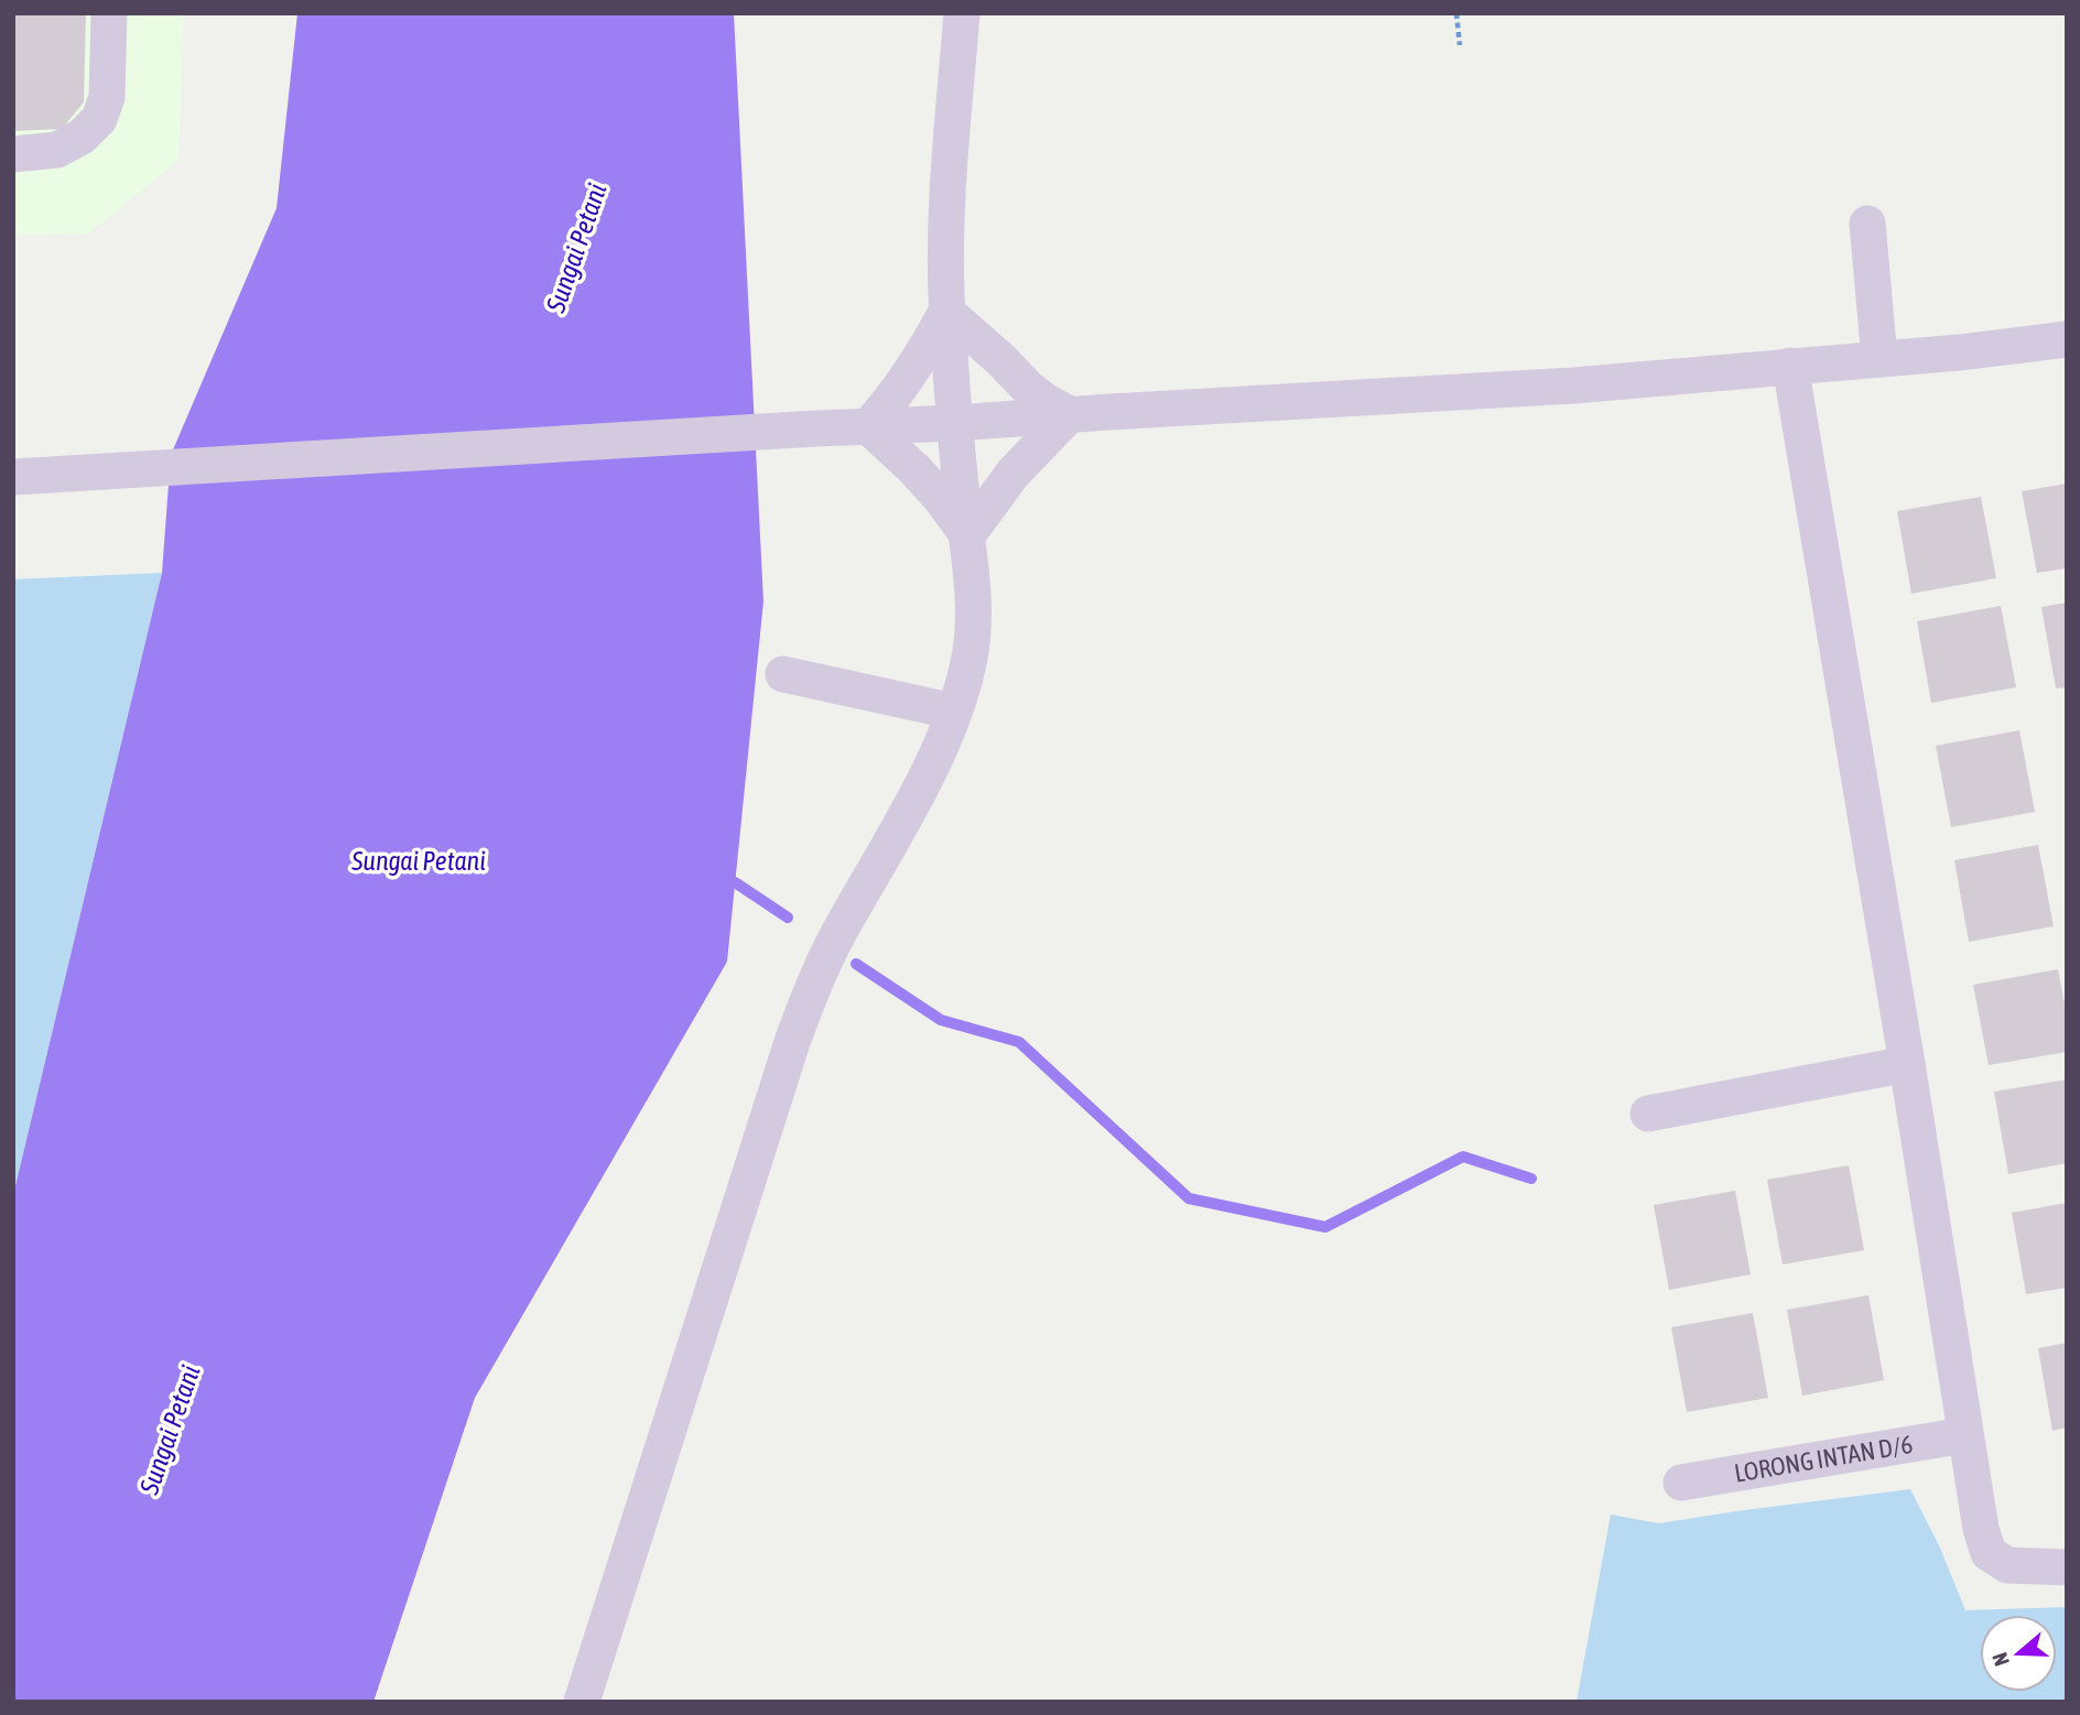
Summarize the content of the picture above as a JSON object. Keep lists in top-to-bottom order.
{
  "streets": {
    "street": ["LORONG INTAN D/6"]
  },
  "water": ["Sungai Petani"],
  "north": "left"
}
